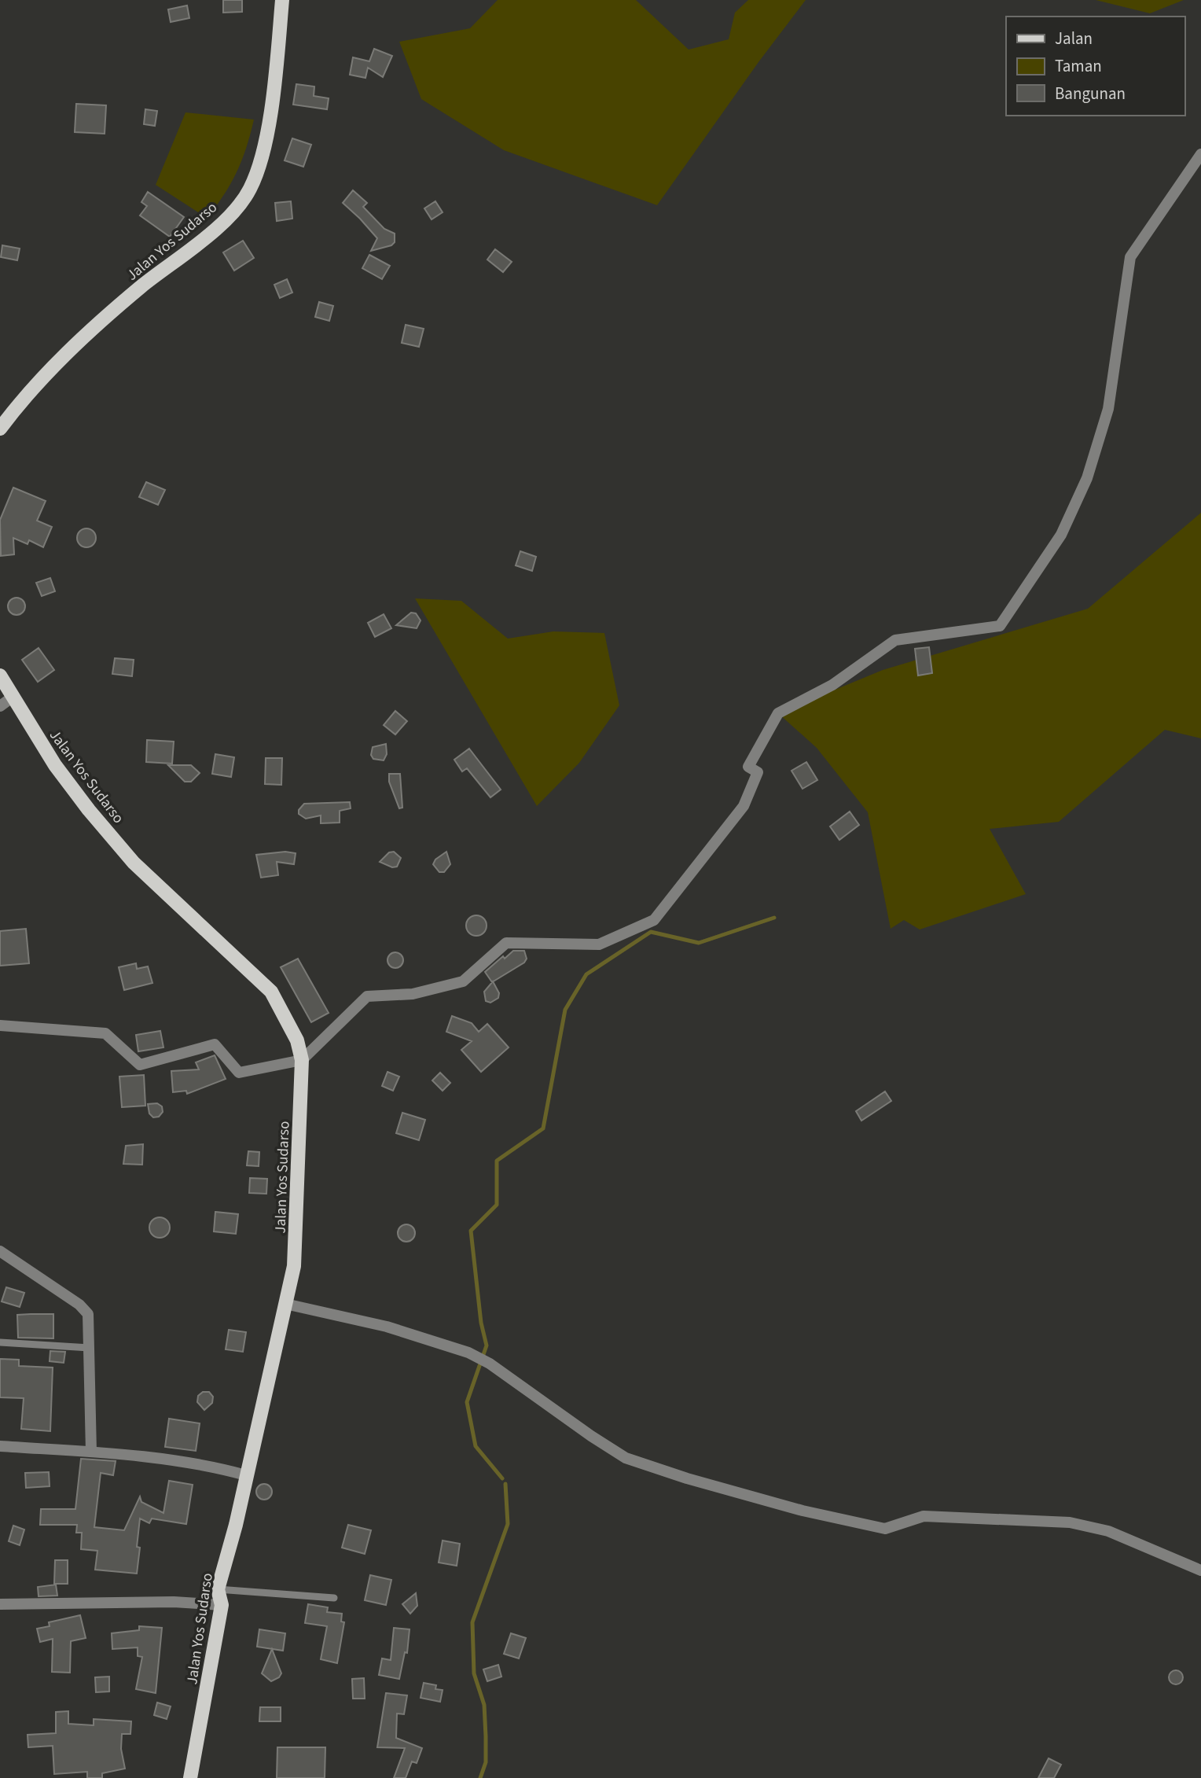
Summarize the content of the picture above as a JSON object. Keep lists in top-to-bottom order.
{
  "streets": {
    "main road": ["Jalan Yos Sudarso"]
  },
  "legend": ["Jalan", "Taman", "Bangunan"]
}
